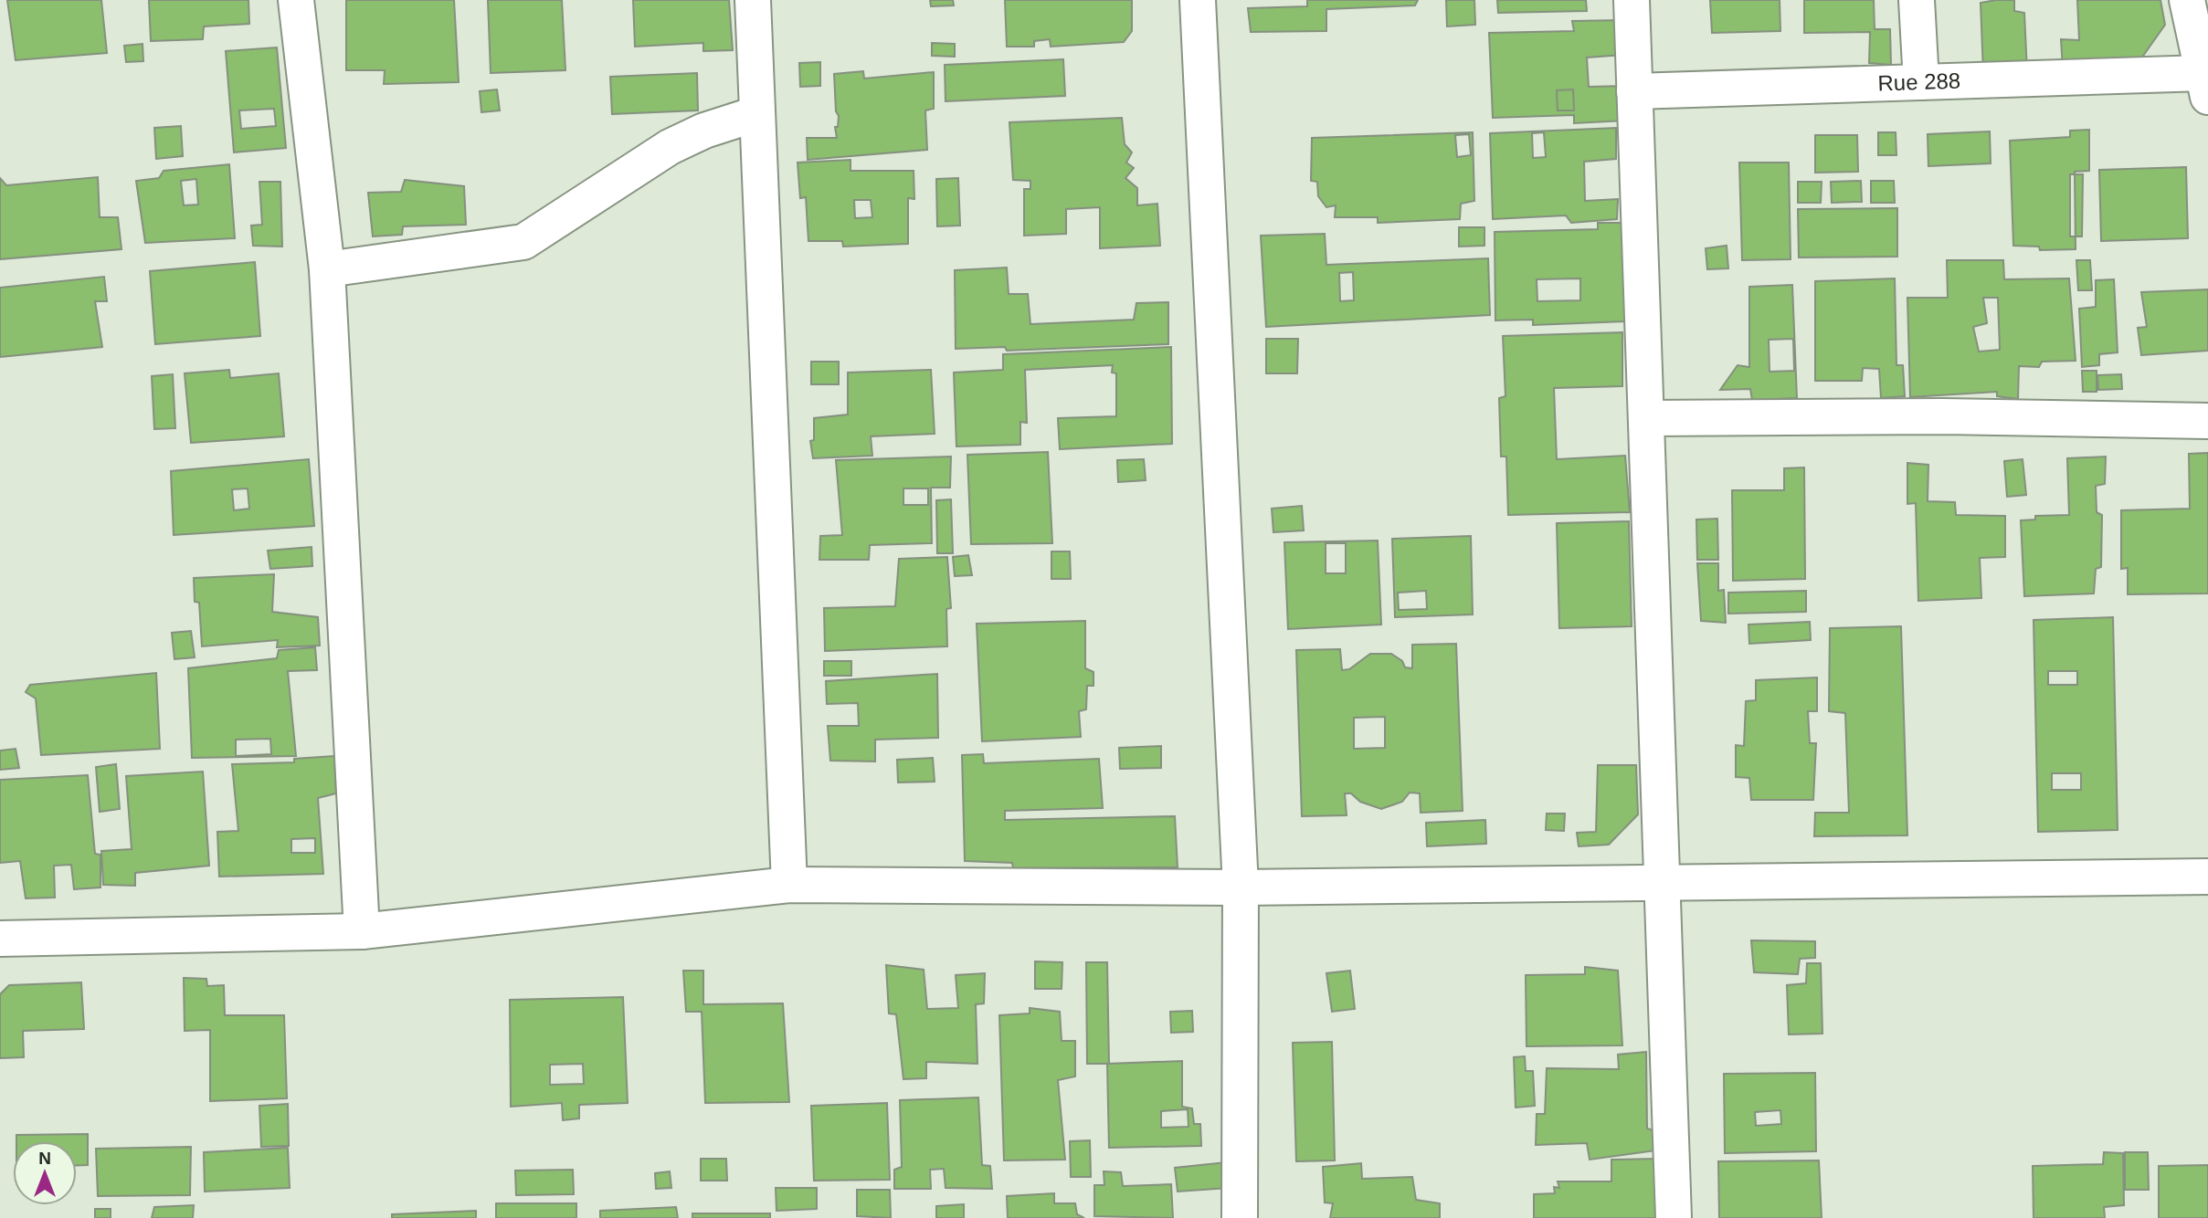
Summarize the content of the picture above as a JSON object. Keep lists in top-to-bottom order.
{
  "streets": {
    "street": ["Rue 288"]
  },
  "north": "top"
}
